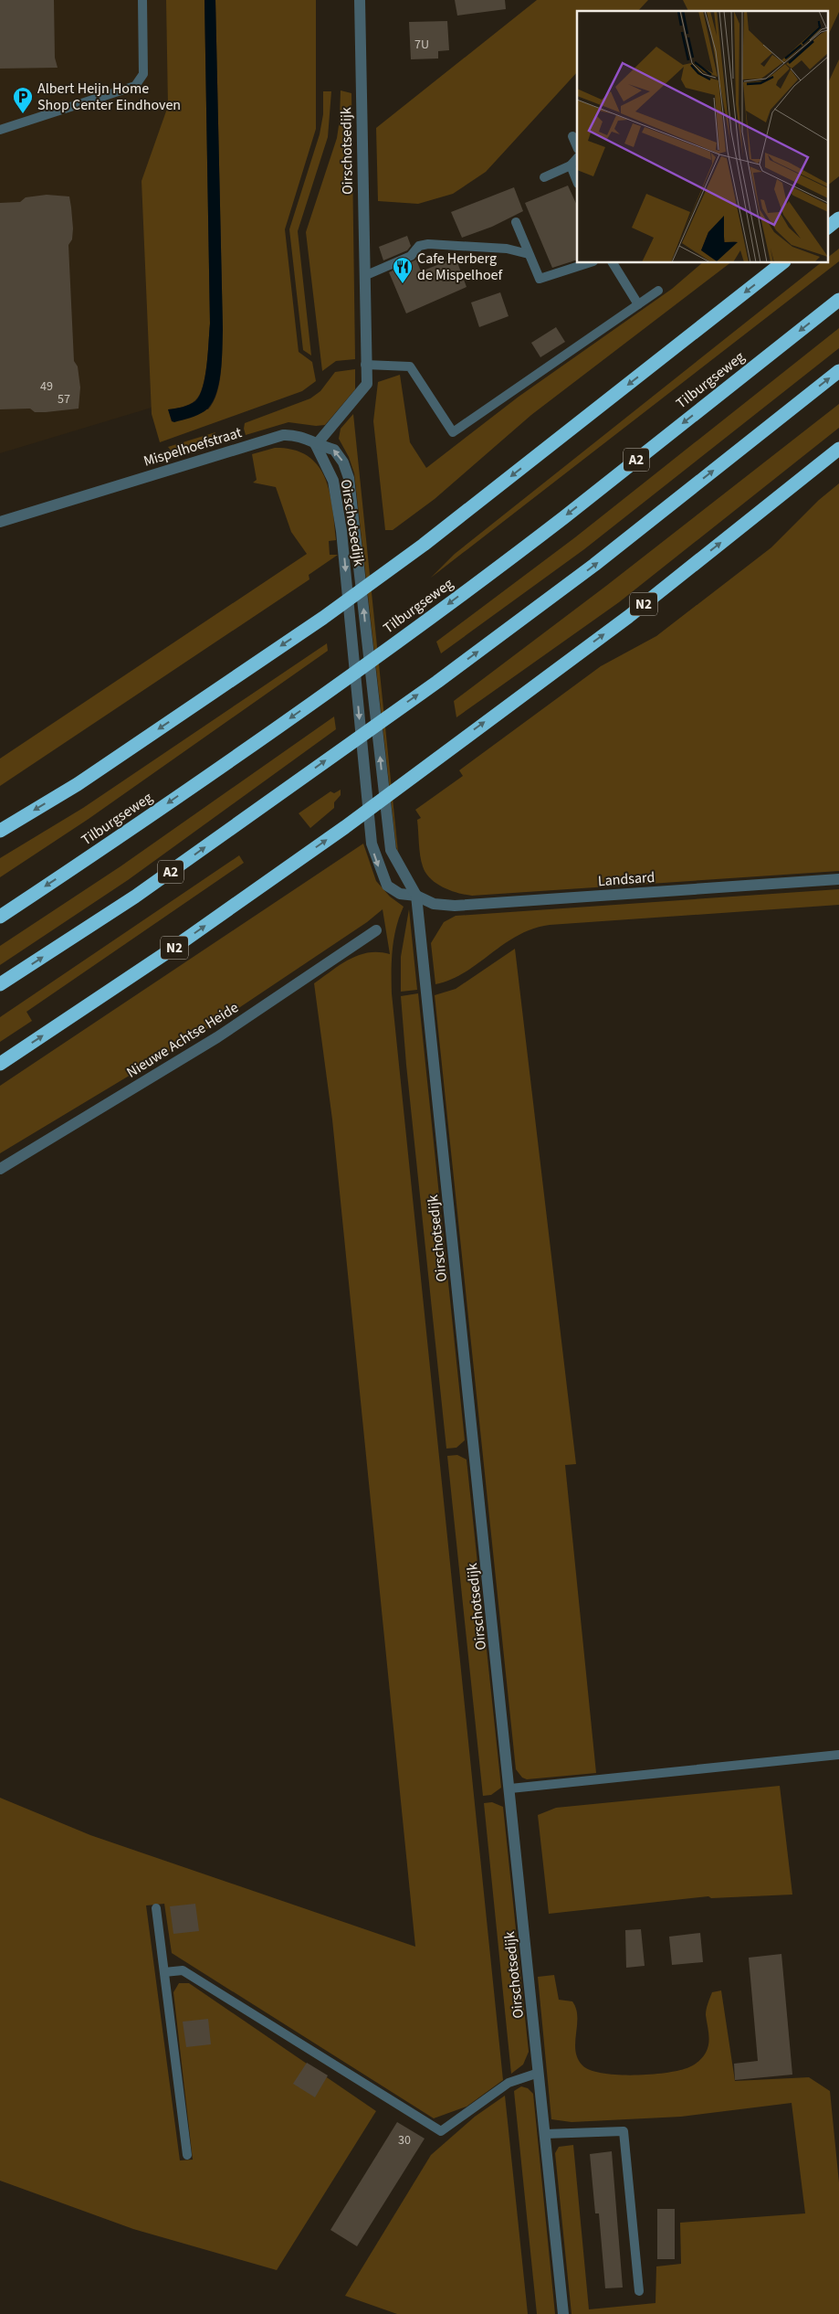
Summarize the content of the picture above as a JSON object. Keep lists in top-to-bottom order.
{
  "streets": {
    "highway": ["Tilburgseweg", "A2", "N2"],
    "street": [
      "Oirschotsedijk",
      "Mispelhoefstraat",
      "Landsard",
      "Nieuwe Achtse Heide"
    ]
  },
  "crossings": [
    ["Oirschotsedijk", "Mispelhoefstraat"],
    ["Oirschotsedijk", "Landsard"]
  ],
  "places": {
    "parking": ["Albert Heijn Home Shop Center Eindhoven"],
    "restaurant": ["Cafe Herberg de Mispelhoef"]
  },
  "house_numbers": [
    "7U",
    "49",
    "57",
    "30"
  ]
}
